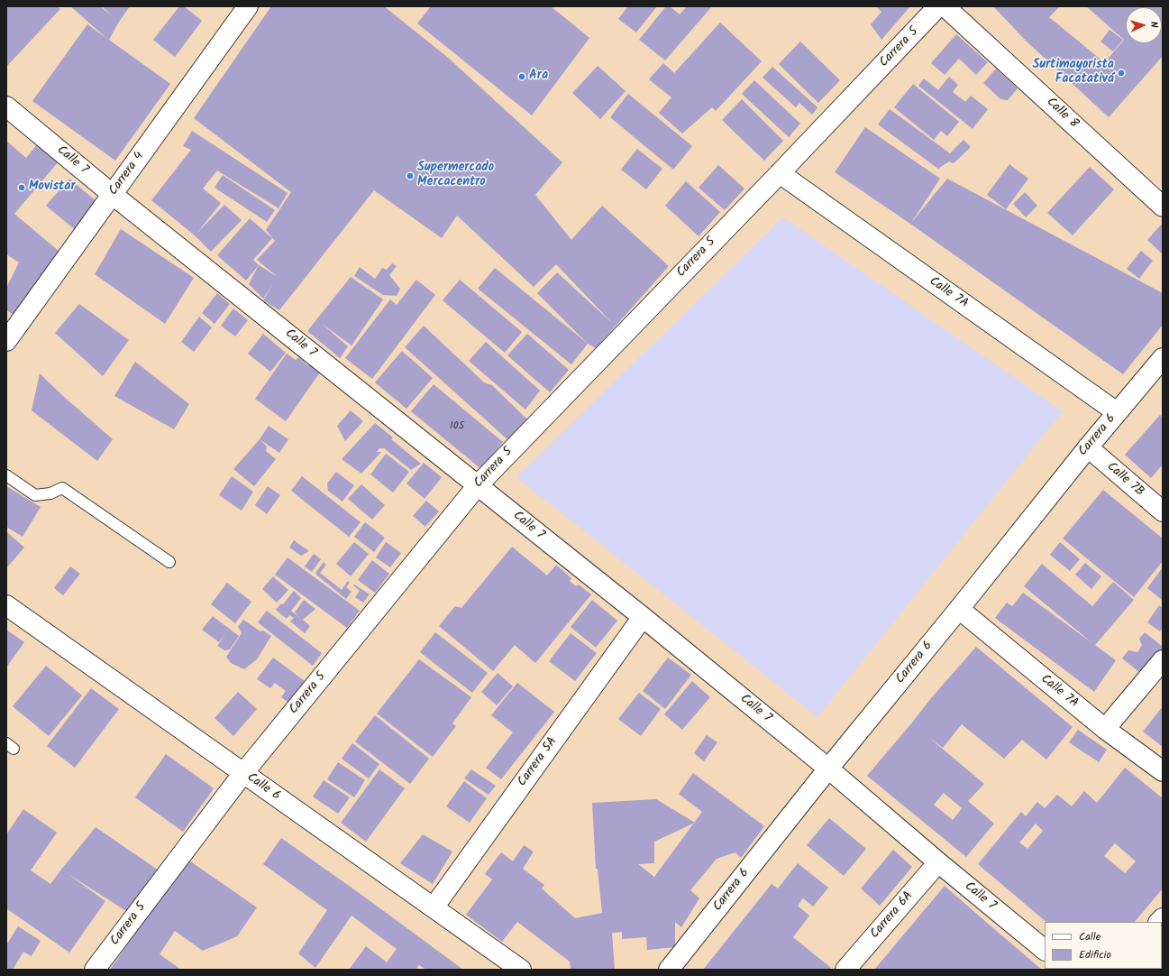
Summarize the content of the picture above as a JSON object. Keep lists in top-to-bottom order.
{
  "streets": {
    "street": [
      "Carrera 5",
      "Calle 8",
      "Calle 7",
      "Carrera 4",
      "Calle 7A",
      "Carrera 6",
      "Calle 7B",
      "Carrera 5A",
      "Calle 6",
      "Carrera 6A"
    ]
  },
  "crossings": [
    ["Carrera 5", "Calle 7"],
    ["Carrera 5", "Calle 7A"],
    ["Carrera 5", "Calle 6"],
    ["Calle 7", "Carrera 4"],
    ["Calle 7", "Carrera 6"],
    ["Calle 7", "Carrera 5A"],
    ["Calle 7", "Carrera 6A"],
    ["Calle 7A", "Carrera 6"],
    ["Carrera 6", "Calle 7B"],
    ["Carrera 5A", "Calle 6"]
  ],
  "places": [
    "Surtimayorista Facatativá",
    "Ara",
    "Supermercado Mercacentro",
    "Movistar"
  ],
  "house_numbers": ["105"],
  "legend": ["Calle", "Edificio"],
  "north": "right"
}
